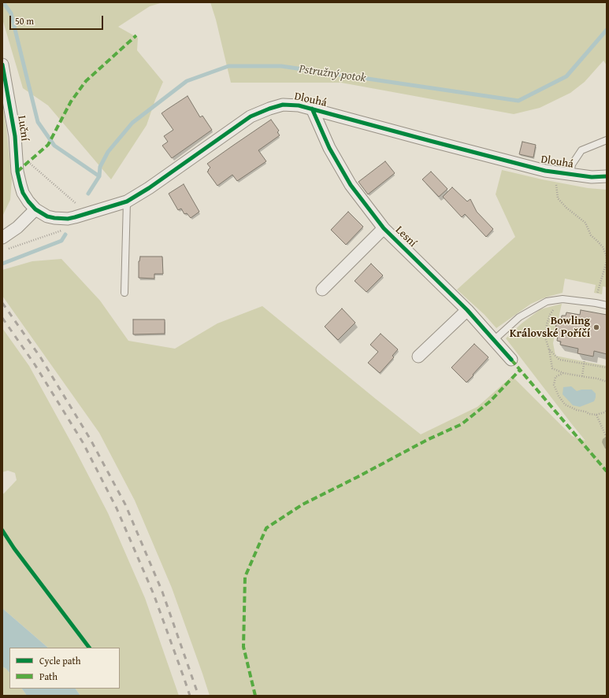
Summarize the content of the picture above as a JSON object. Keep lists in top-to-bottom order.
{
  "streets": {
    "street": ["Dlouhá", "Luční", "Lesní"]
  },
  "crossings": [
    ["Dlouhá", "Luční"],
    ["Dlouhá", "Lesní"]
  ],
  "water": ["Pstružný potok"],
  "places": ["Bowling Královské Poříčí"],
  "legend": ["Cycle path", "Path"],
  "scale_bar": "50 m"
}
